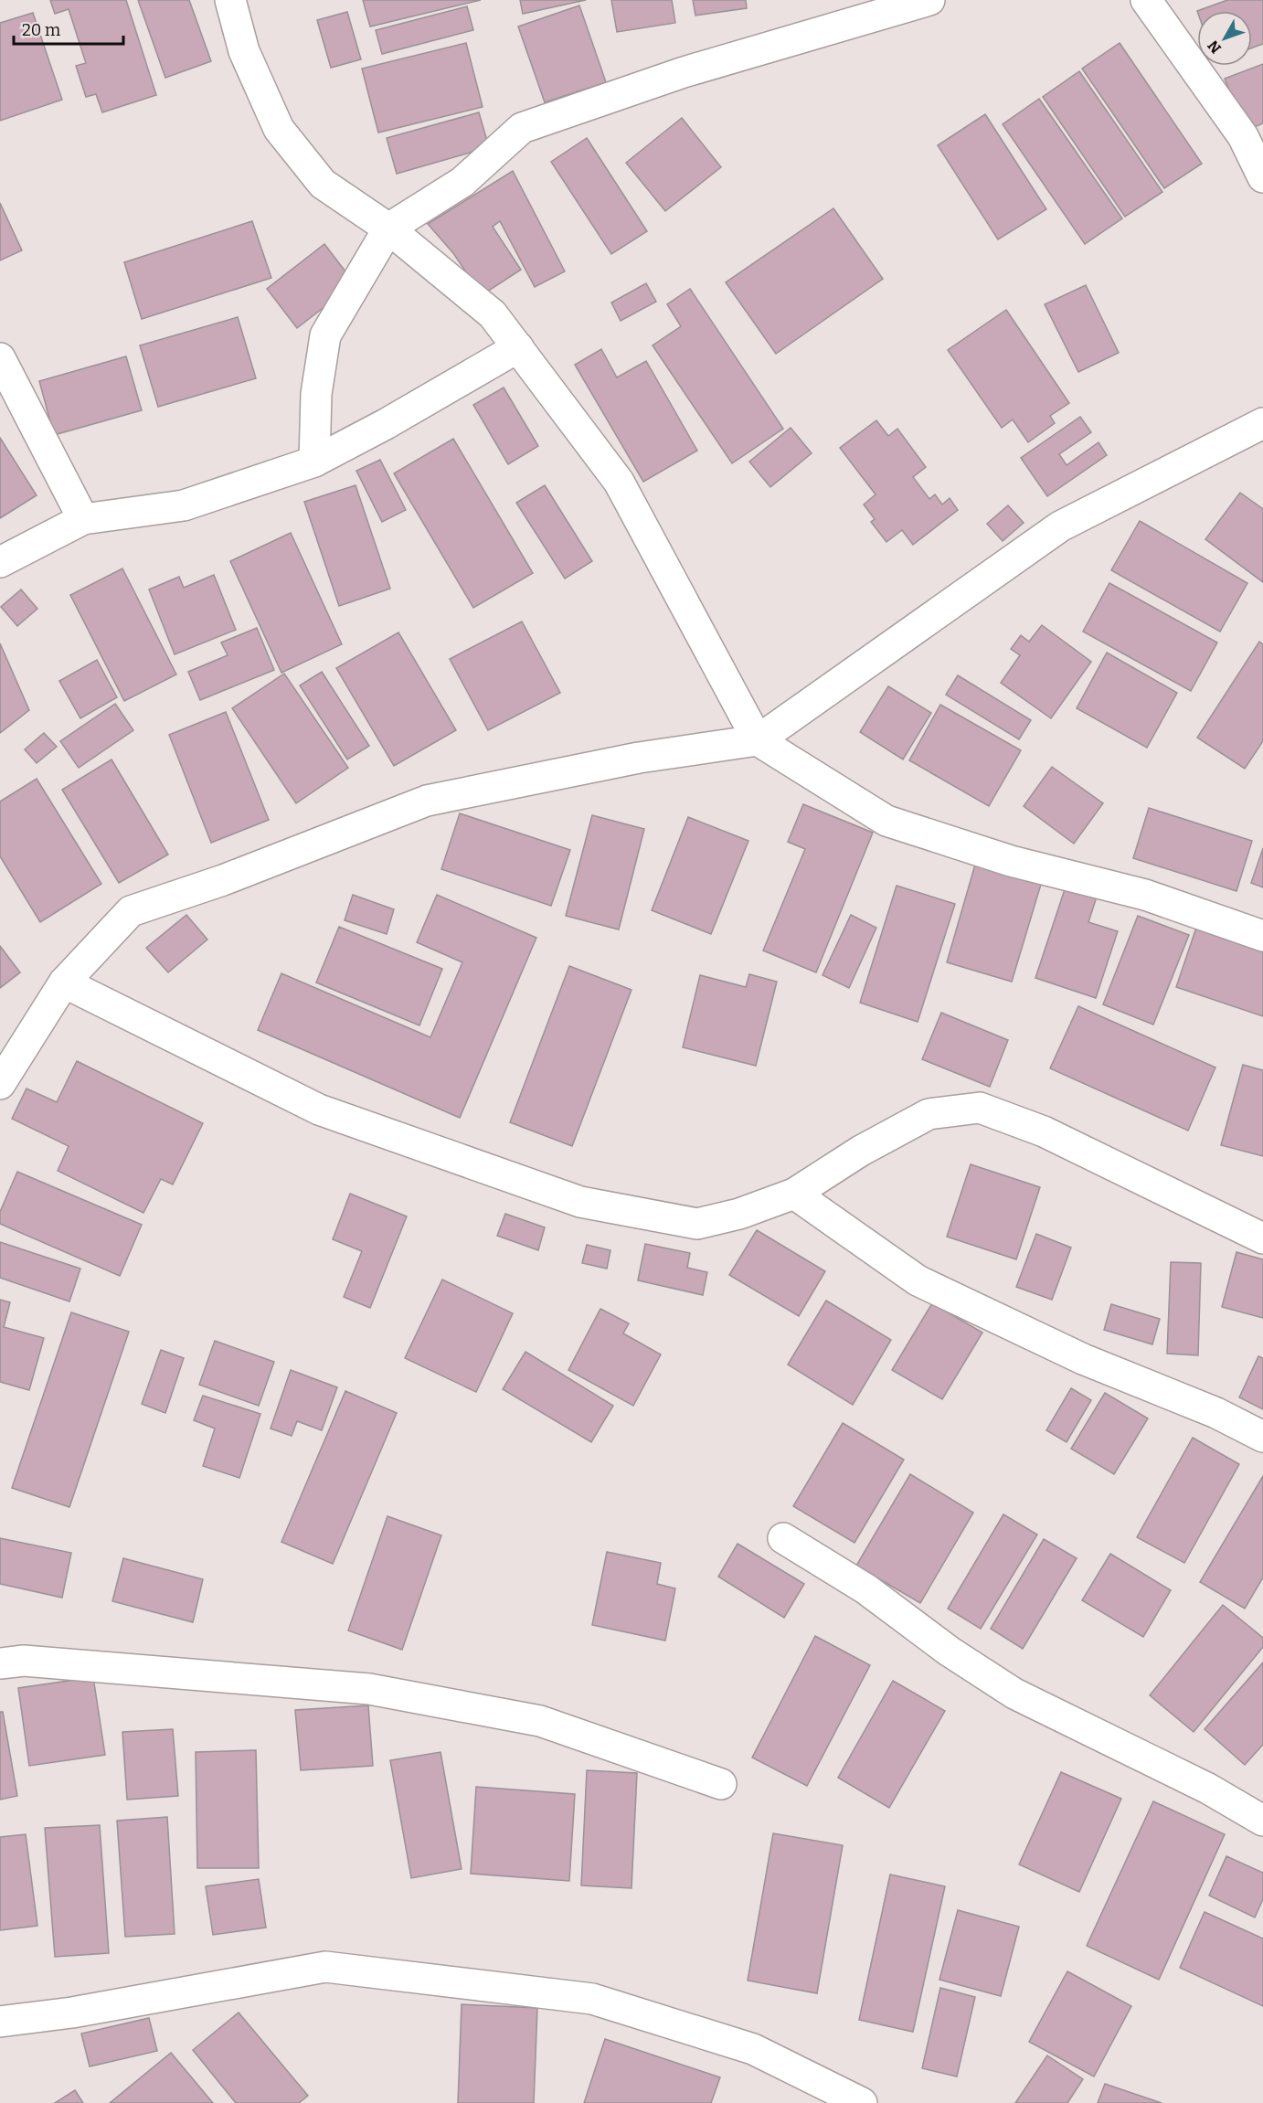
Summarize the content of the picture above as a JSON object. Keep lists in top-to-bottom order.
{
  "scale_bar": "20 m",
  "north": "bottom left"
}
